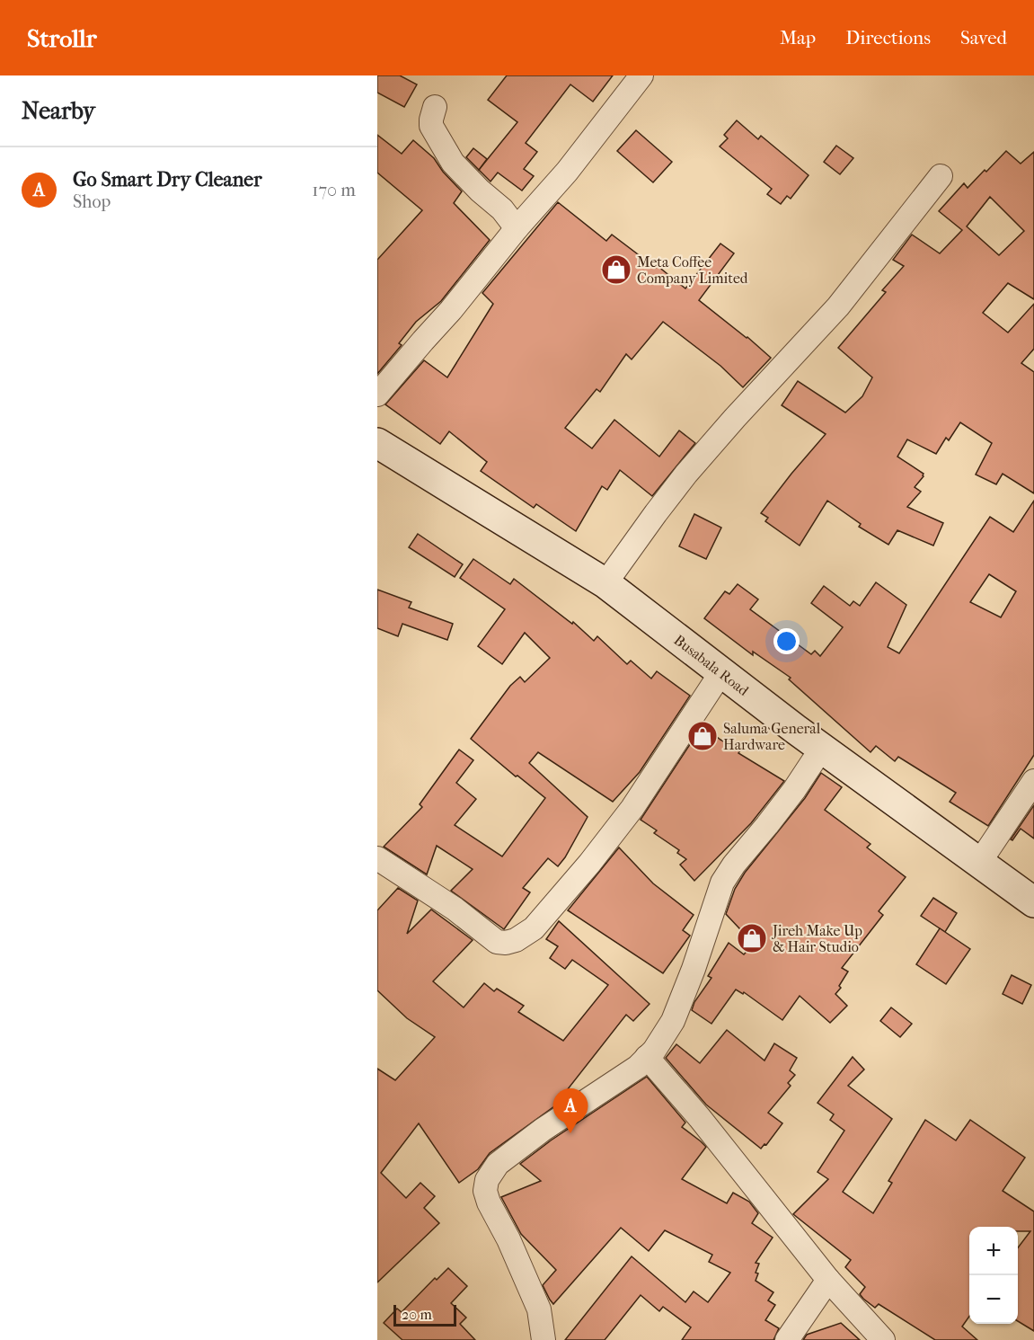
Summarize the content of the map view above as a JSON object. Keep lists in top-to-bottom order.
{
  "streets": {
    "street": ["Busabala Road"]
  },
  "places": {
    "shop": ["Meta Coffee Company Limited", "Saluma General Hardware", "Jireh Make Up & Hair Studio"]
  },
  "scale_bar": "20 m",
  "page": {
    "header": "Strollr",
    "nav": ["Map", "Directions", "Saved"],
    "heading": "Nearby",
    "list": [
      {
        "mark": "A",
        "name": "Go Smart Dry Cleaner",
        "note": "Shop",
        "value": "170 m"
      }
    ],
    "pins": "A",
    "map_buttons": ["+", "−"],
    "scale": "20 m"
  }
}
